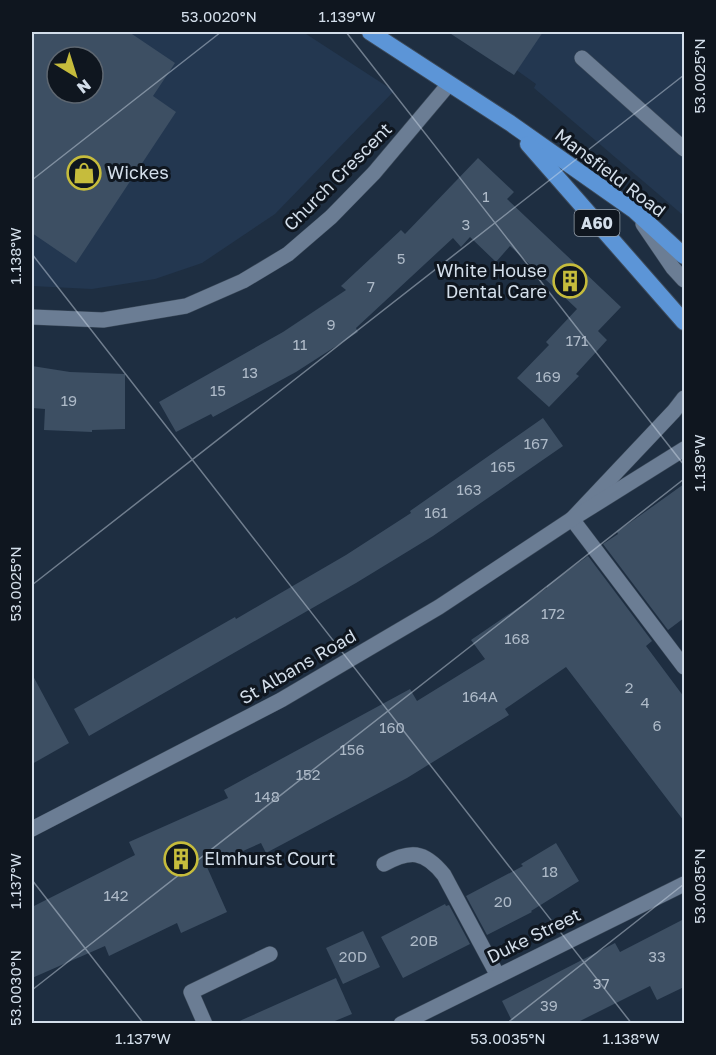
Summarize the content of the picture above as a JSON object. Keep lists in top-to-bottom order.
{
  "streets": {
    "highway": ["Mansfield Road", "A60"],
    "street": ["Church Crescent", "St Albans Road", "Duke Street"]
  },
  "crossings": [
    ["Mansfield Road", "Church Crescent"]
  ],
  "places": {
    "shop": ["Wickes"],
    "building": ["White House Dental Care", "Elmhurst Court"]
  },
  "house_numbers": [
    "1",
    "3",
    "5",
    "7",
    "9",
    "171",
    "11",
    "13",
    "169",
    "15",
    "19",
    "167",
    "165",
    "163",
    "161",
    "172",
    "168",
    "2",
    "164A",
    "4",
    "6",
    "160",
    "156",
    "152",
    "148",
    "18",
    "142",
    "20",
    "20B",
    "20D",
    "33",
    "37",
    "39"
  ],
  "north": "bottom right",
  "coordinates": [
    "53.0020°N",
    "1.139°W",
    "53.0025°N",
    "1.138°W",
    "1.137°W",
    "53.0035°N",
    "53.0030°N"
  ]
}
